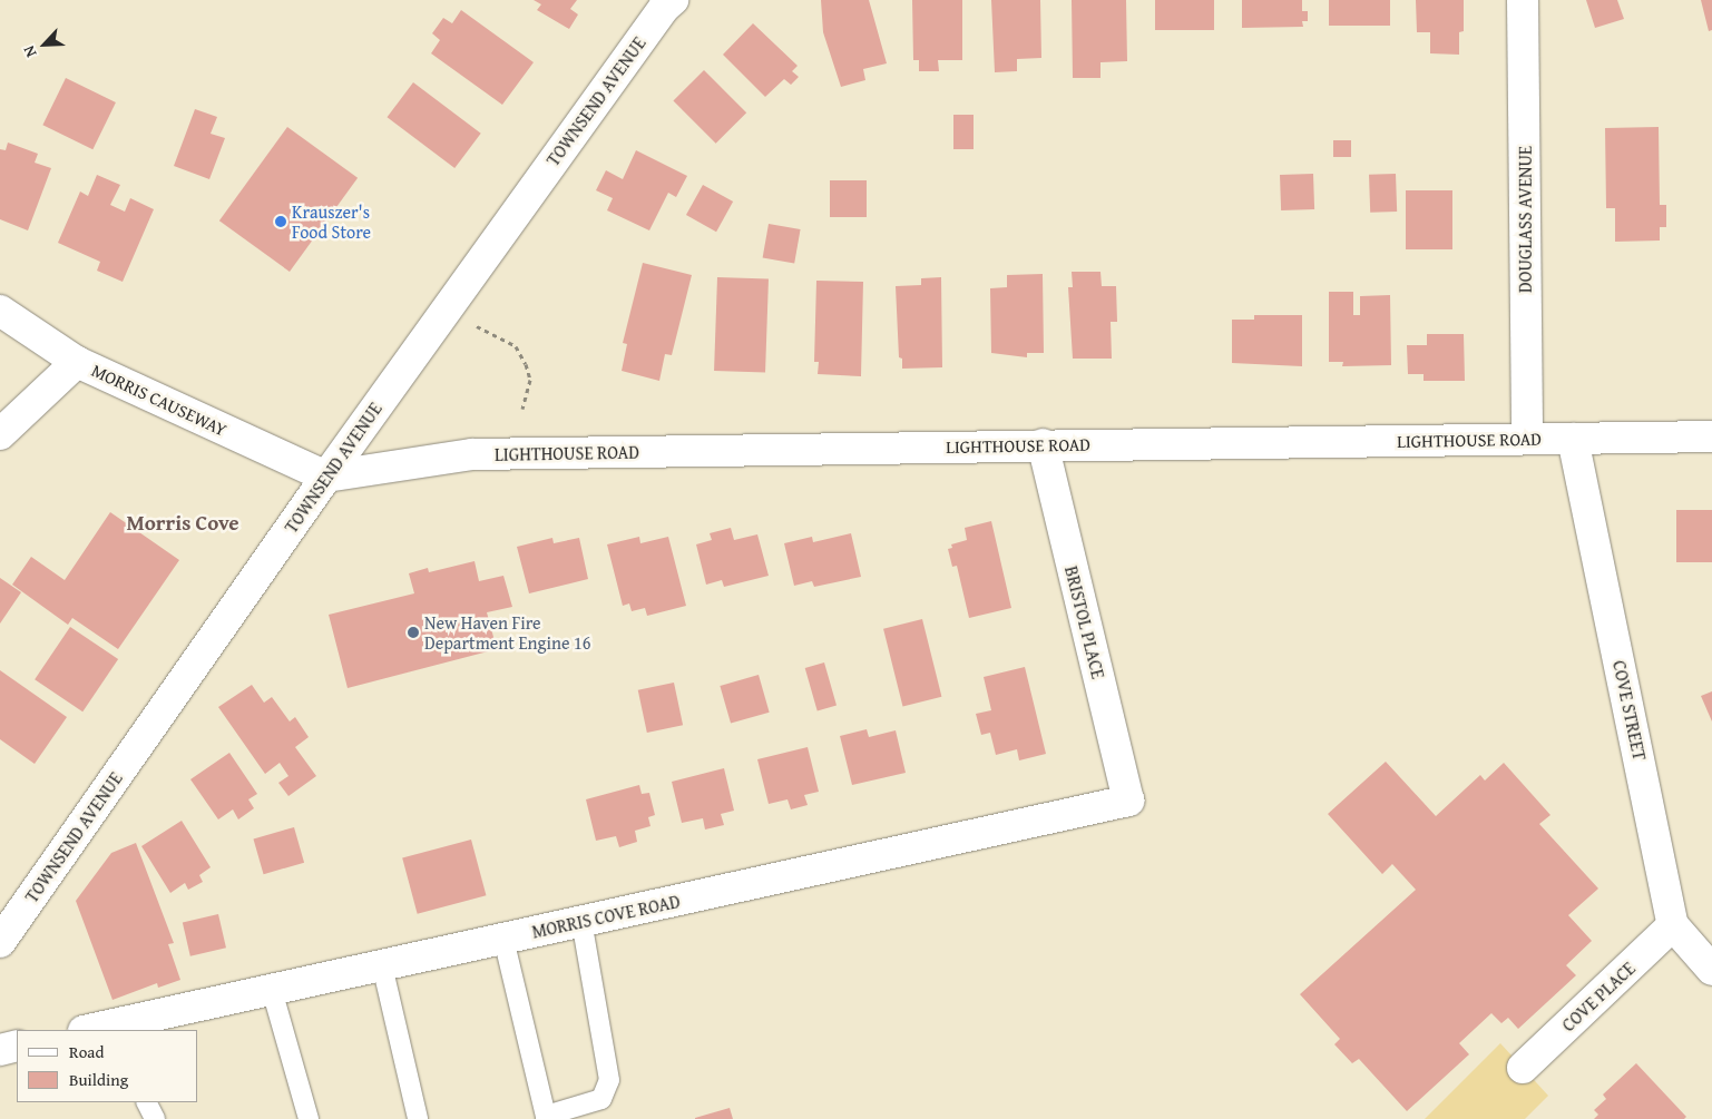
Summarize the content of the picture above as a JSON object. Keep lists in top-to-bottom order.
{
  "streets": {
    "street": [
      "TOWNSEND AVENUE",
      "DOUGLASS AVENUE",
      "MORRIS CAUSEWAY",
      "LIGHTHOUSE ROAD",
      "BRISTOL PLACE",
      "COVE STREET",
      "MORRIS COVE ROAD",
      "COVE PLACE"
    ]
  },
  "crossings": [
    ["TOWNSEND AVENUE", "MORRIS CAUSEWAY"],
    ["TOWNSEND AVENUE", "LIGHTHOUSE ROAD"],
    ["DOUGLASS AVENUE", "LIGHTHOUSE ROAD"],
    ["MORRIS CAUSEWAY", "LIGHTHOUSE ROAD"],
    ["LIGHTHOUSE ROAD", "BRISTOL PLACE"],
    ["LIGHTHOUSE ROAD", "COVE STREET"],
    ["BRISTOL PLACE", "MORRIS COVE ROAD"],
    ["COVE STREET", "COVE PLACE"]
  ],
  "districts": ["Morris Cove"],
  "places": ["Krauszer's Food Store", "New Haven Fire Department Engine 16"],
  "legend": ["Road", "Building"],
  "north": "bottom left"
}
